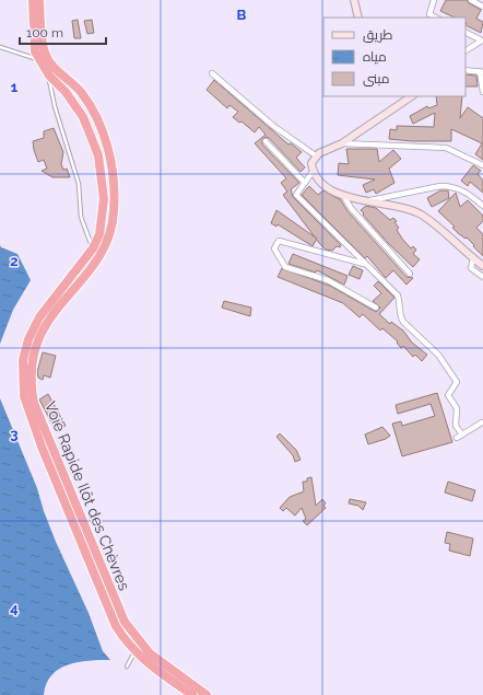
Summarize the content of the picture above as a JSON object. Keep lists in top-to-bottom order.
{
  "streets": {
    "highway": ["Voie Rapide Ilôt des Chèvres"]
  },
  "legend": ["طريق", "مياه", "مبنى"],
  "scale_bar": "100 m",
  "grid": {
    "columns": ["B"],
    "rows": [
      "1",
      "2",
      "3",
      "4"
    ]
  }
}
